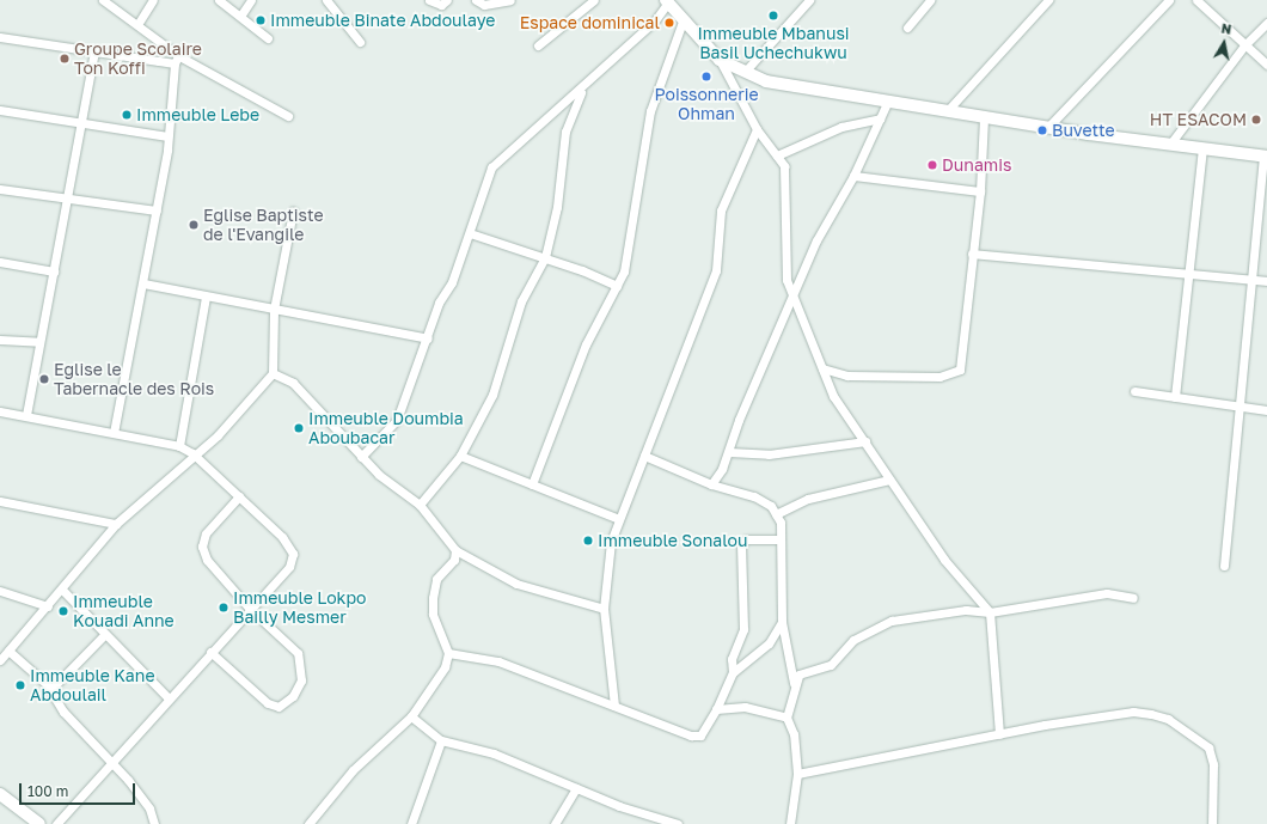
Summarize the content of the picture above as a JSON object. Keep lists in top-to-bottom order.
{
  "places": [
    "Immeuble Mbanusi Basil Uchechukwu",
    "Immeuble Binate Abdoulaye",
    "Espace dominical",
    "Groupe Scolaire Ton Koffi",
    "Poissonnerie Ohman",
    "Immeuble Lebe",
    "HT ESACOM",
    "Buvette",
    "Dunamis",
    "Eglise Baptiste de l'Evangile",
    "Eglise le Tabernacle des Rois",
    "Immeuble Doumbia Aboubacar",
    "Immeuble Sonalou",
    "Immeuble Lokpo Bailly Mesmer",
    "Immeuble Kouadi Anne",
    "Immeuble Kane Abdoulail"
  ],
  "scale_bar": "100 m",
  "north": "top"
}
